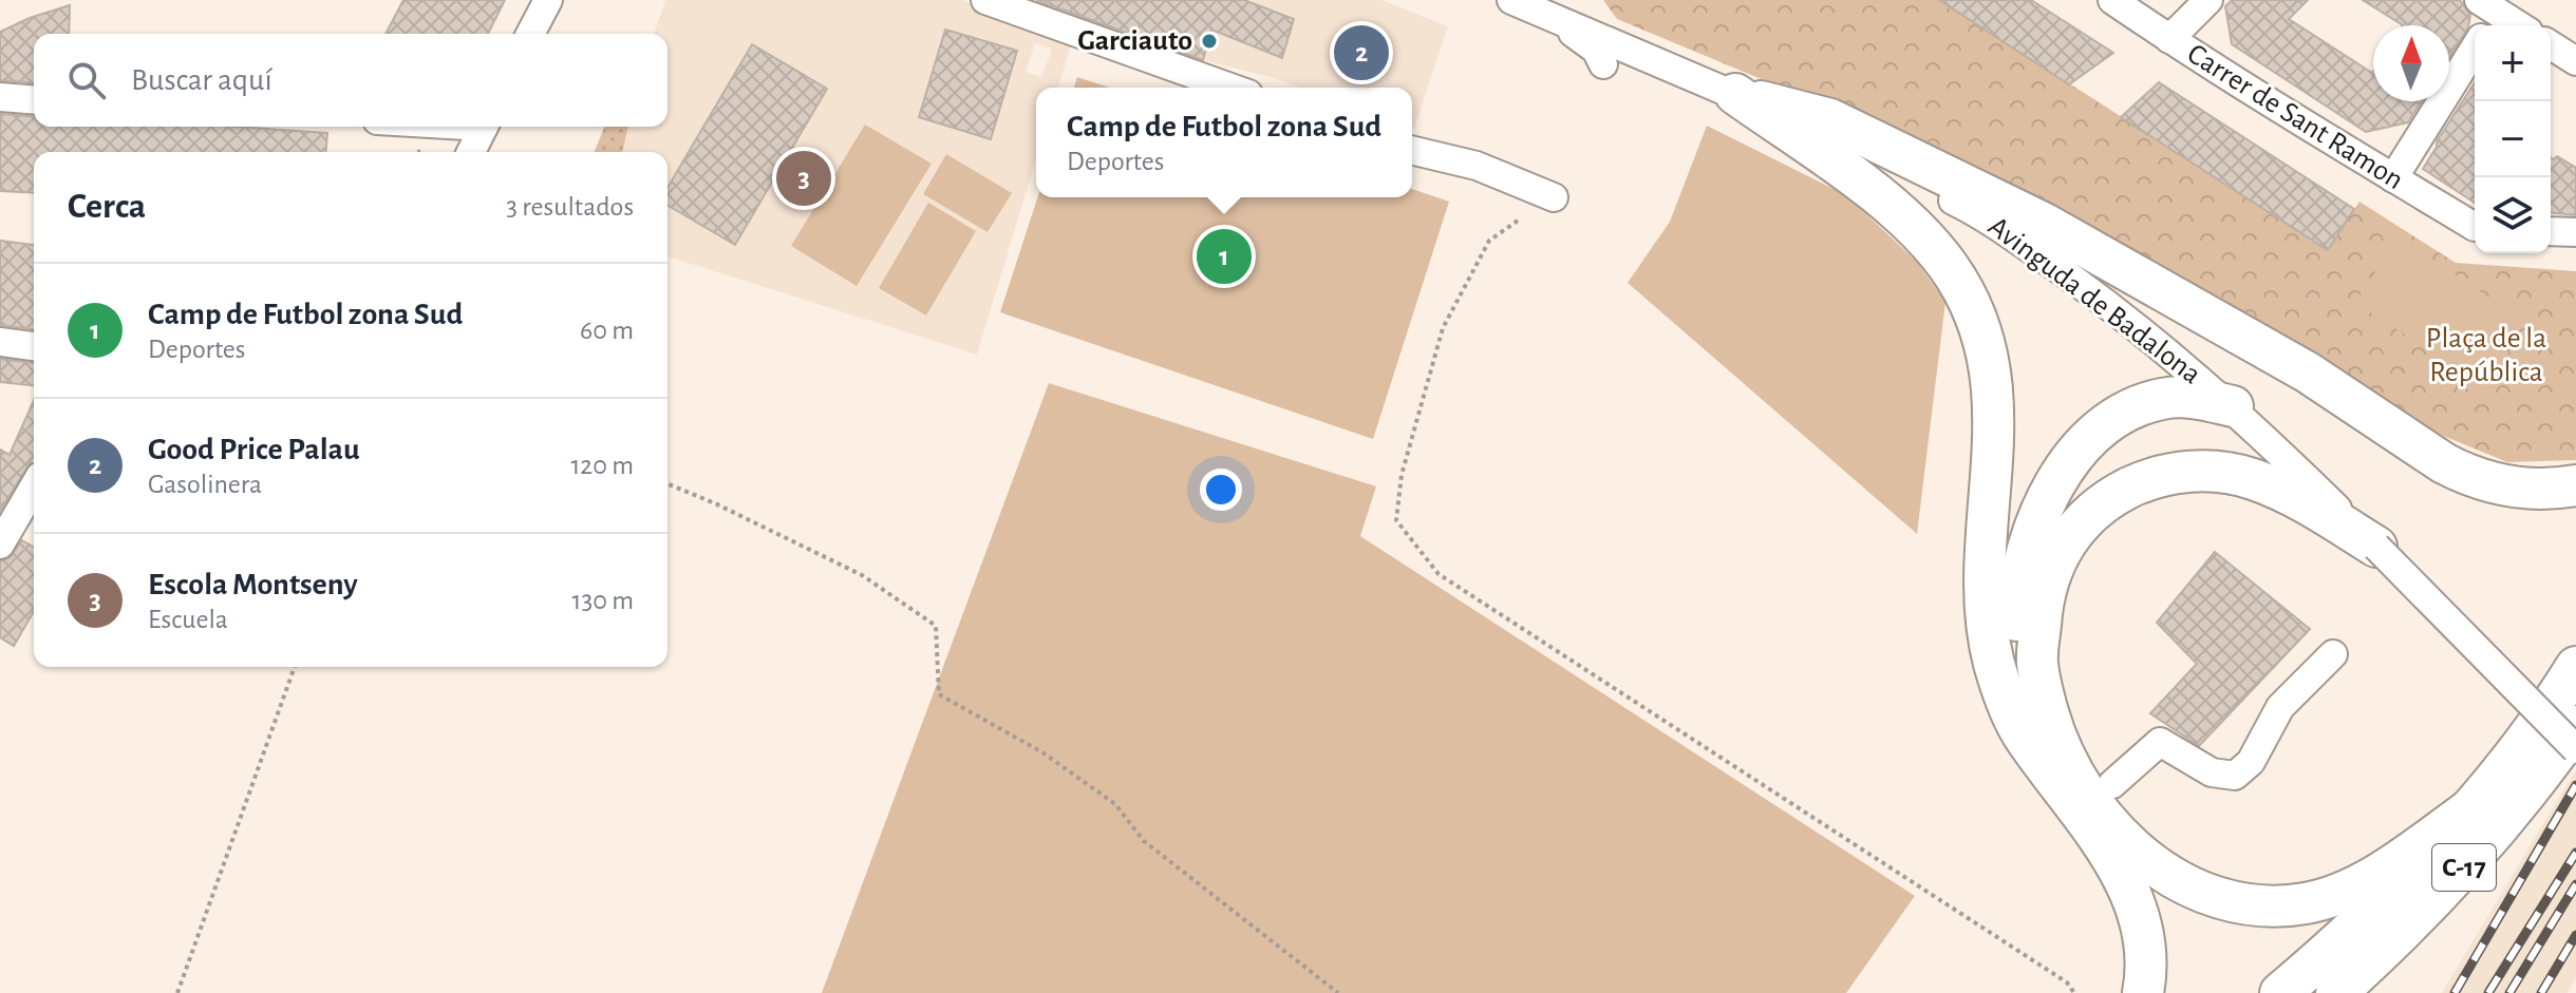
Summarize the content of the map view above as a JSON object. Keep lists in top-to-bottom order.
{
  "streets": {
    "highway": ["C-17"],
    "street": ["Carrer de Sant Ramon", "Avinguda de Badalona"]
  },
  "parks": ["Plaça de la República"],
  "places": ["Garciauto"],
  "north": "top",
  "page": {
    "pins": ["2", "3", "1"],
    "map_buttons": ["+", "−"],
    "search": "Buscar aquí",
    "popup": ["Camp de Futbol zona Sud", "Deportes"],
    "heading": ["Cerca", "3 resultados"],
    "list": [
      {
        "mark": "1",
        "name": "Camp de Futbol zona Sud",
        "note": "Deportes",
        "value": "60 m"
      },
      {
        "mark": "2",
        "name": "Good Price Palau",
        "note": "Gasolinera",
        "value": "120 m"
      },
      {
        "mark": "3",
        "name": "Escola Montseny",
        "note": "Escuela",
        "value": "130 m"
      }
    ]
  }
}
